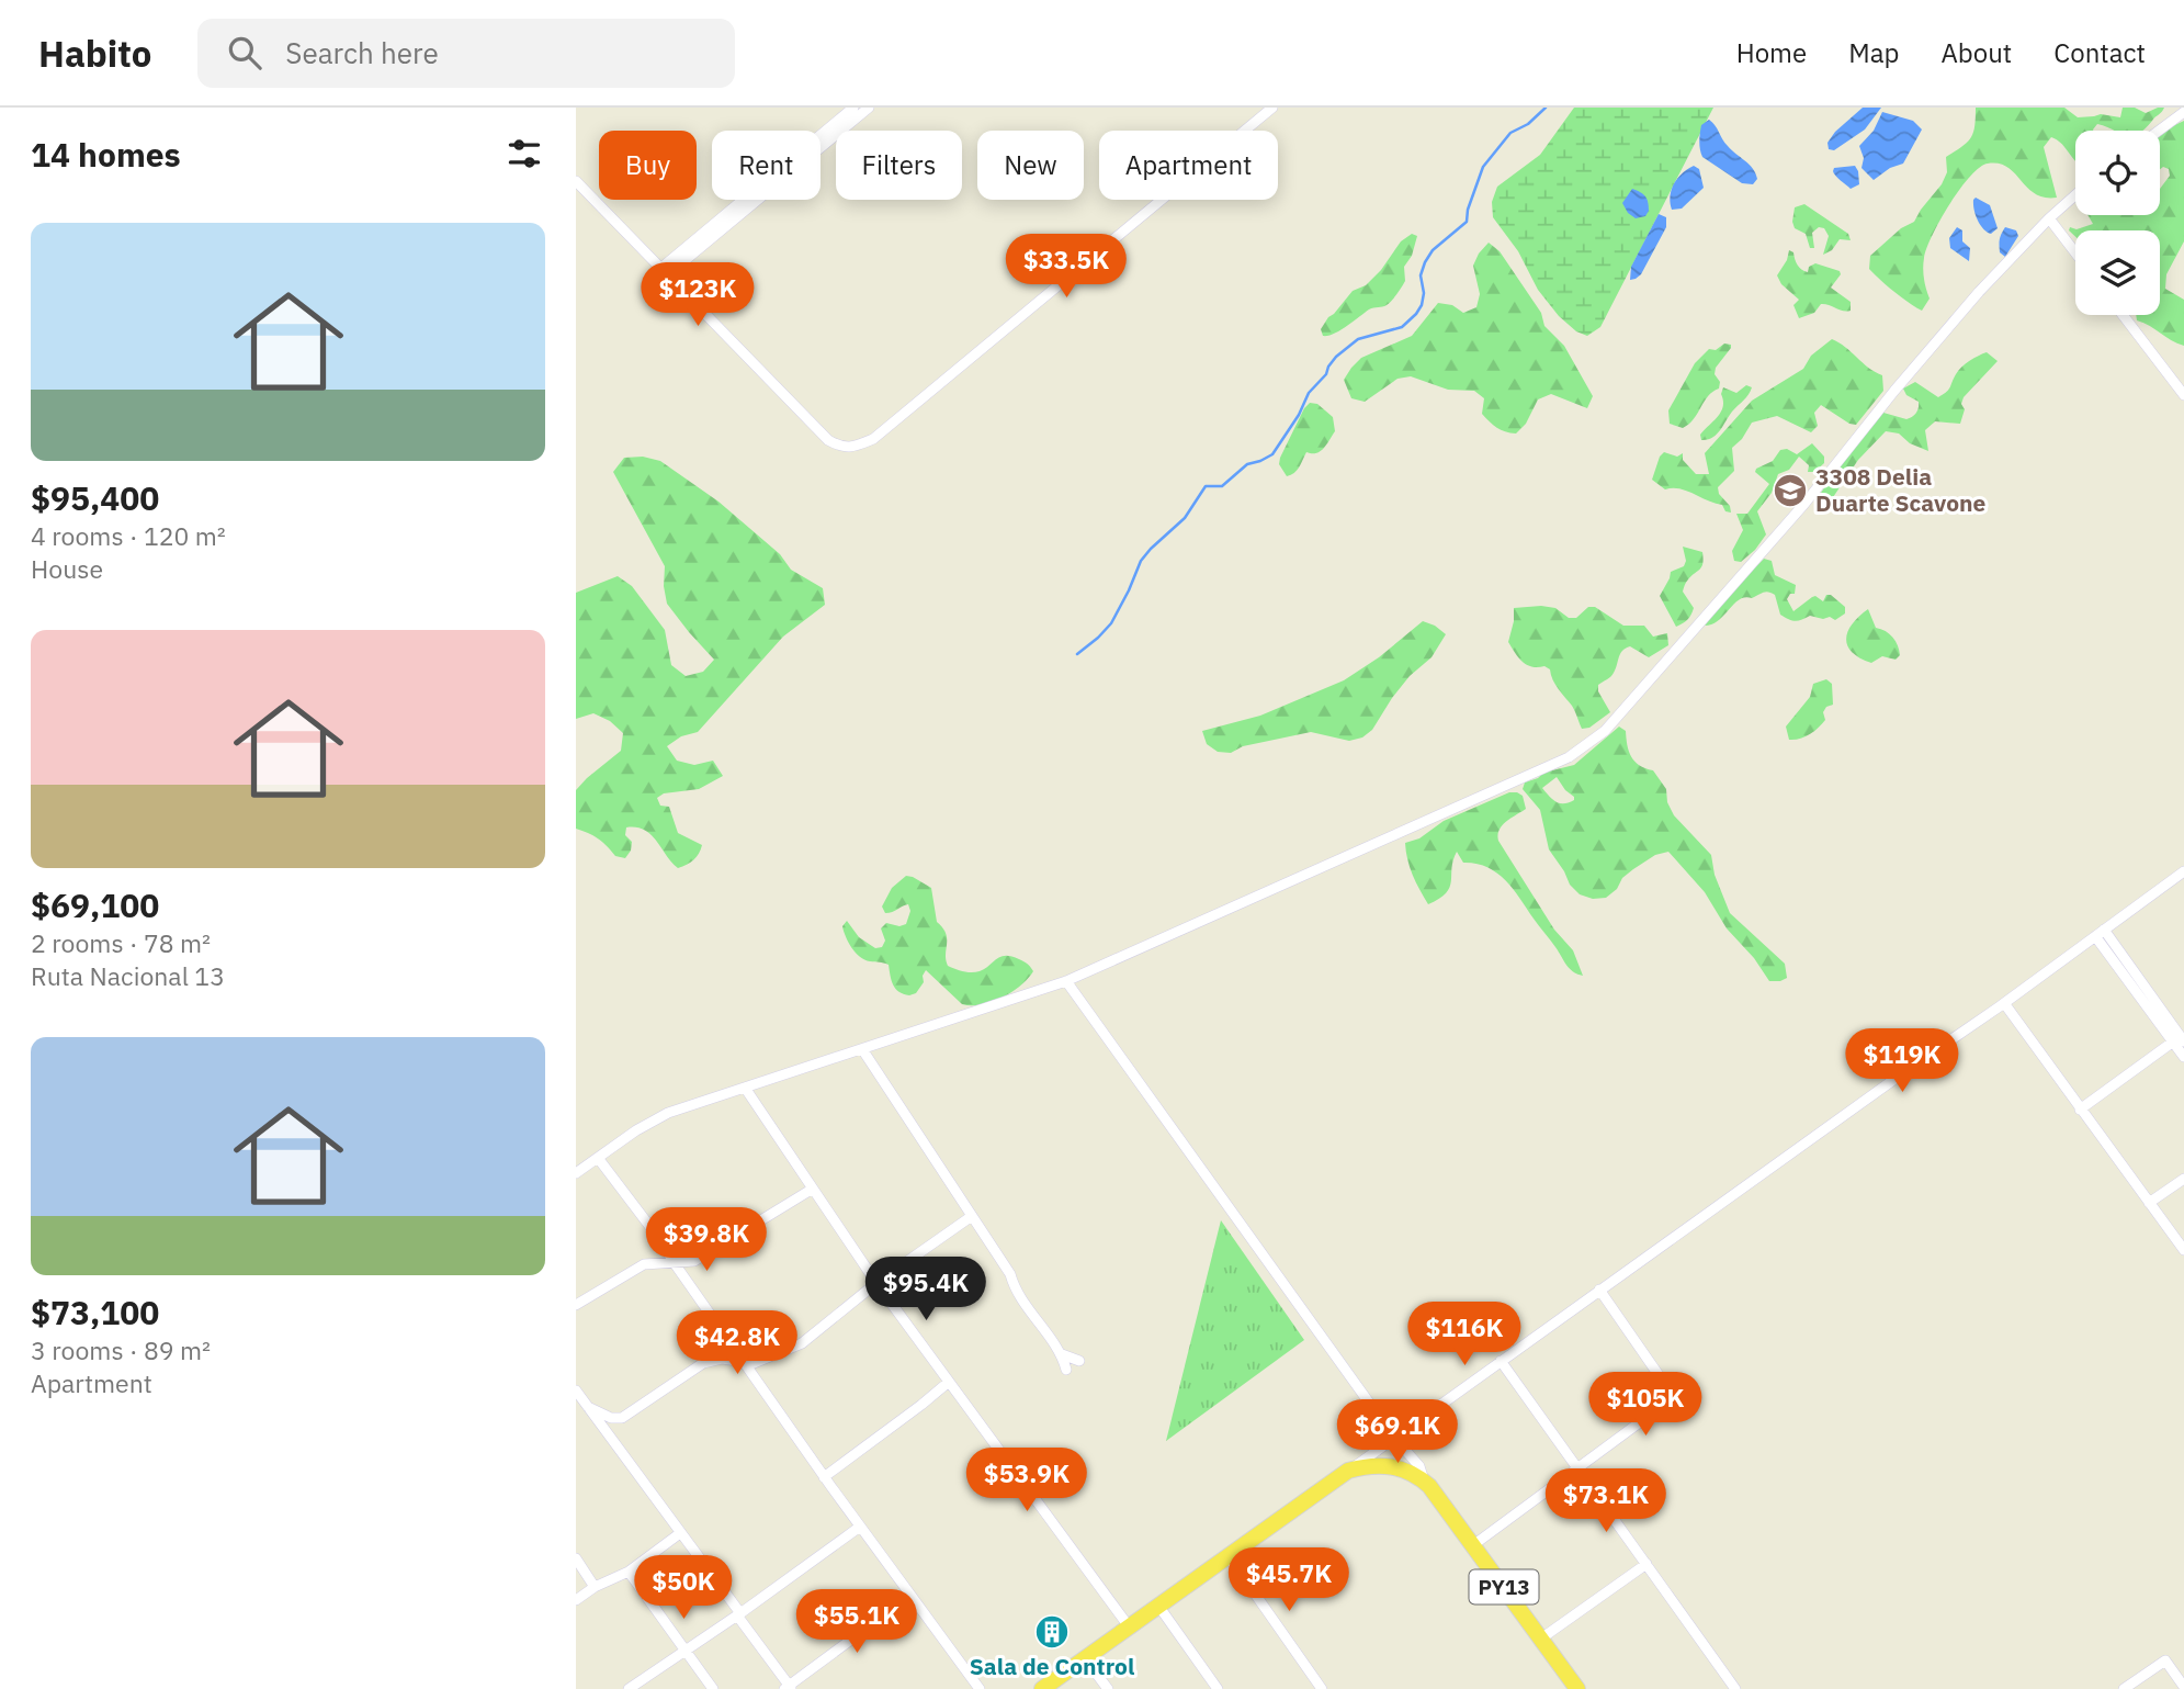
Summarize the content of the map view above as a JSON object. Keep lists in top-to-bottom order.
{
  "streets": {
    "highway": ["PY13"]
  },
  "places": {
    "school or university": ["3308 Delia Duarte Scavone"],
    "building": ["Sala de Control"]
  },
  "page": {
    "header": "Habito",
    "search": "Search here",
    "nav": [
      "Home",
      "Map",
      "About",
      "Contact"
    ],
    "heading": "14 homes",
    "chip": [
      "Buy",
      "Rent",
      "Filters",
      "New",
      "Apartment"
    ],
    "list": [
      {
        "name": "$95,400",
        "note": "4 rooms · 120 m² · House"
      },
      {
        "name": "$69,100",
        "note": "2 rooms · 78 m² · Ruta Nacional 13"
      },
      {
        "name": "$73,100",
        "note": "3 rooms · 89 m² · Apartment"
      }
    ],
    "price": [
      "$33.5K",
      "$123K",
      "$119K",
      "$39.8K",
      "$95.4K",
      "$116K",
      "$42.8K",
      "$105K",
      "$69.1K",
      "$53.9K",
      "$73.1K",
      "$45.7K",
      "$50K",
      "$55.1K"
    ]
  }
}
